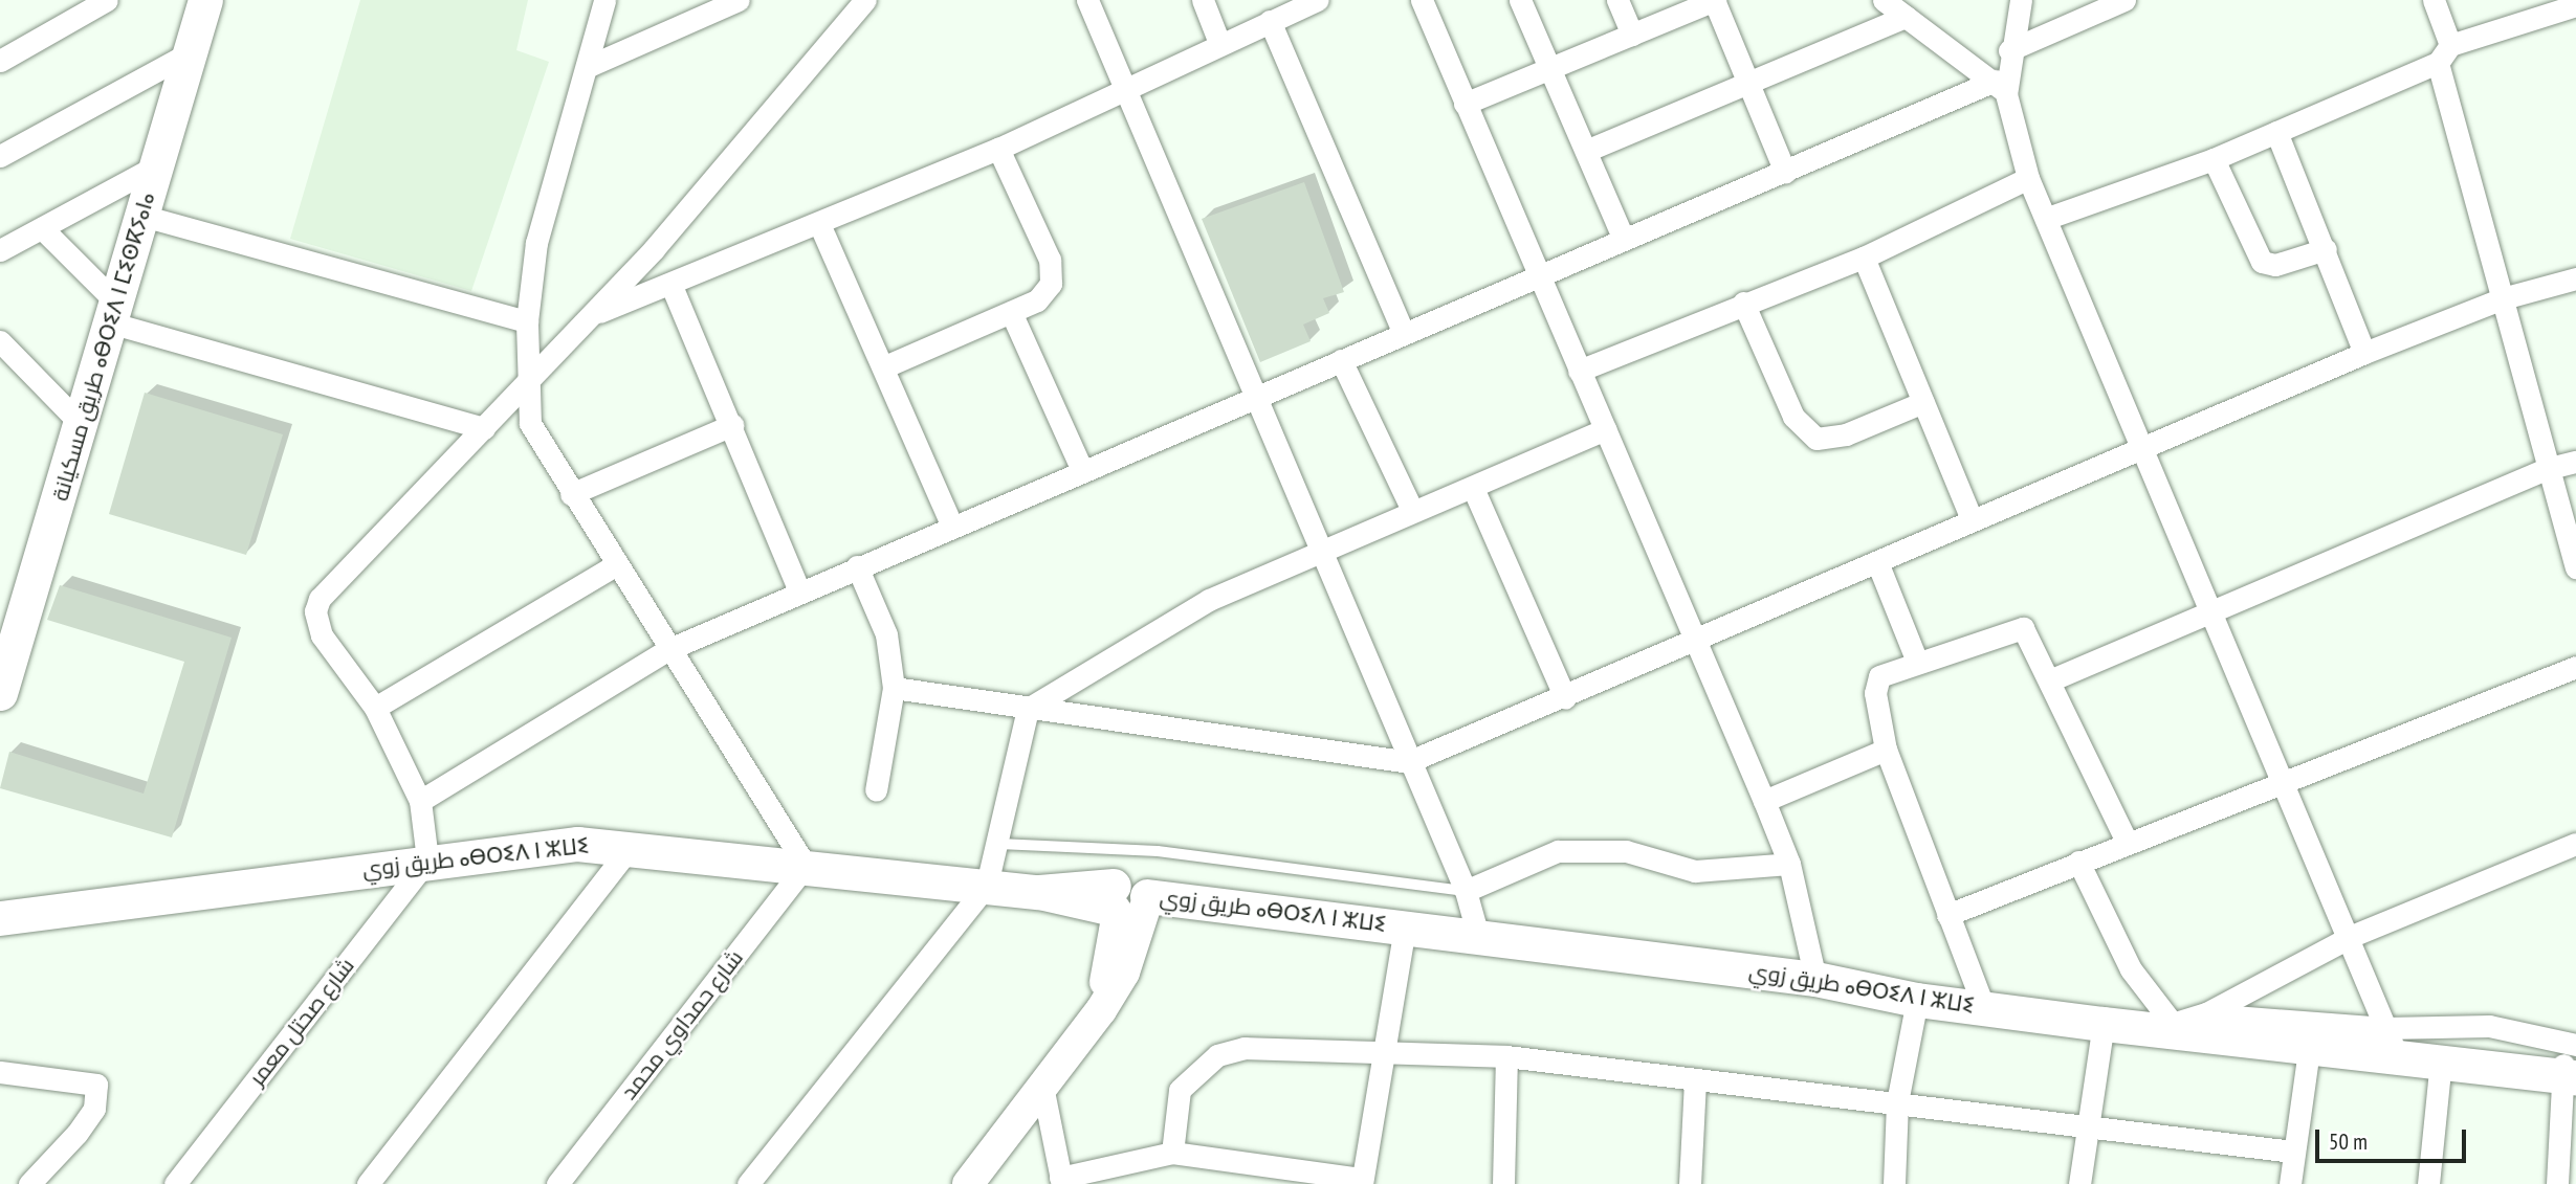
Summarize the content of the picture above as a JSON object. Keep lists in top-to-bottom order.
{
  "streets": {
    "main road": ["طريق مسكيانة ⴰⴱⵔⵉⴷ ⵏ ⵎⵉⵙⴽⵢⴰⵏⴰ", "طريق زوي ⴰⴱⵔⵉⴷ ⵏ ⵣⵡⵉ"],
    "street": ["شارع صحتل معمر", "شارع حمداوي محمد"]
  },
  "crossings": [
    ["طريق زوي ⴰⴱⵔⵉⴷ ⵏ ⵣⵡⵉ", "شارع صحتل معمر"],
    ["طريق زوي ⴰⴱⵔⵉⴷ ⵏ ⵣⵡⵉ", "شارع حمداوي محمد"]
  ],
  "scale_bar": "50 m"
}
